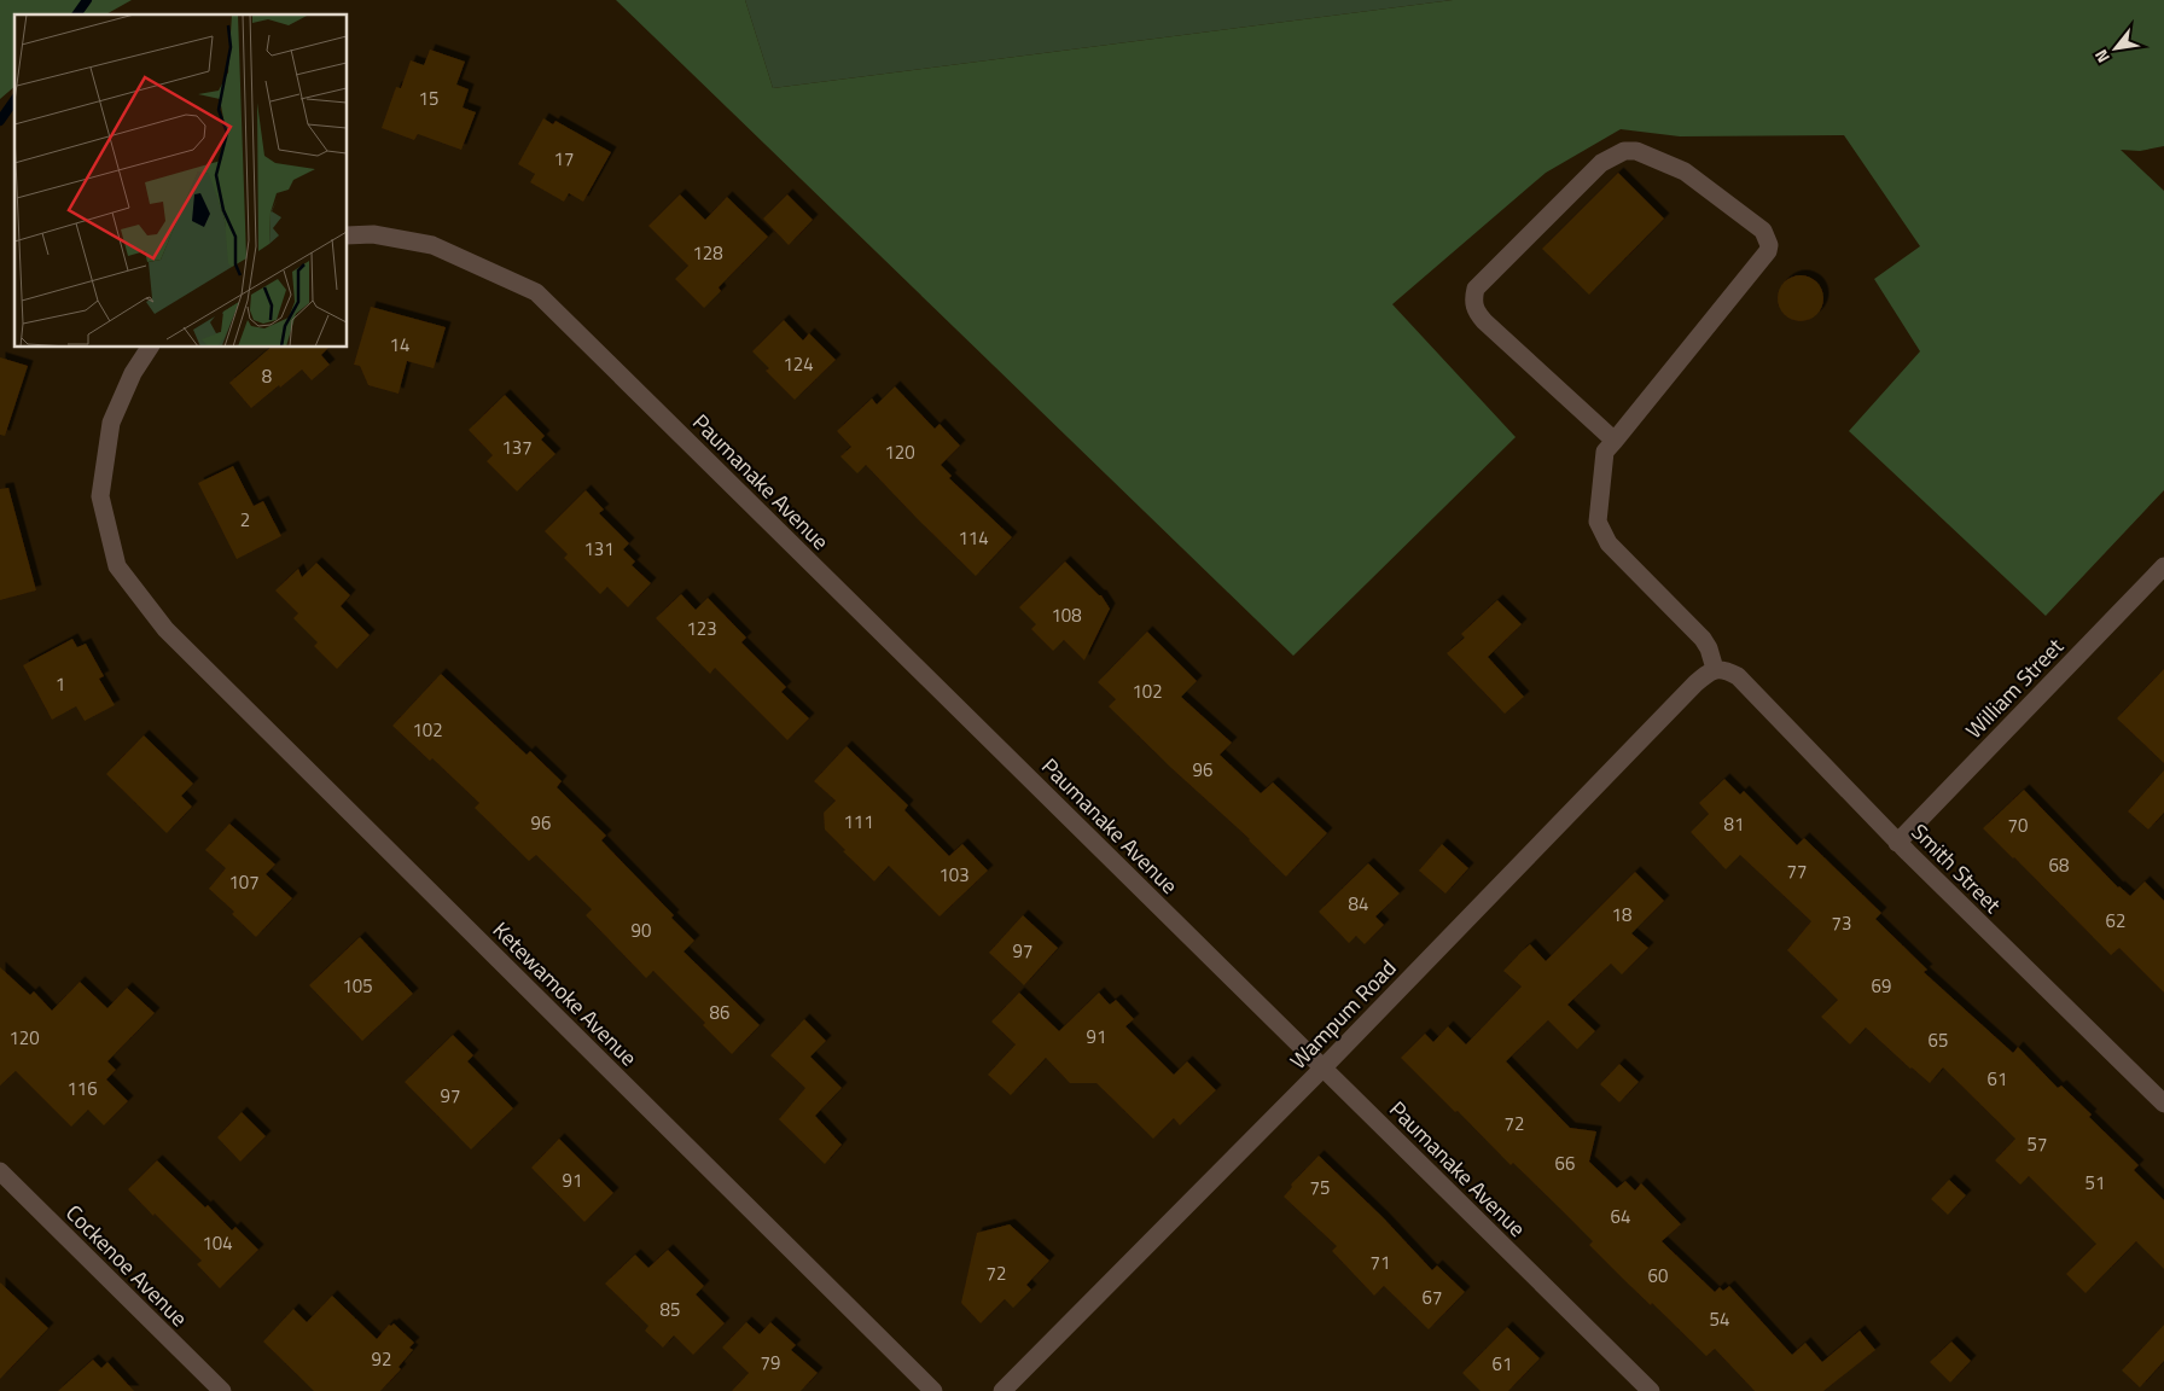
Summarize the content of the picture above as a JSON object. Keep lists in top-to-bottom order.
{
  "streets": {
    "street": [
      "Paumanake Avenue",
      "William Street",
      "Smith Street",
      "Ketewamoke Avenue",
      "Wampum Road",
      "Cockenoe Avenue"
    ]
  },
  "crossings": [
    ["Paumanake Avenue", "Wampum Road"],
    ["William Street", "Smith Street"],
    ["Smith Street", "Wampum Road"]
  ],
  "house_numbers": [
    "15",
    "17",
    "128",
    "14",
    "124",
    "8",
    "137",
    "120",
    "2",
    "114",
    "131",
    "108",
    "123",
    "1",
    "102",
    "102",
    "96",
    "111",
    "96",
    "81",
    "70",
    "68",
    "77",
    "103",
    "107",
    "84",
    "18",
    "62",
    "73",
    "90",
    "97",
    "105",
    "69",
    "86",
    "91",
    "120",
    "65",
    "61",
    "116",
    "97",
    "72",
    "57",
    "66",
    "91",
    "51",
    "75",
    "64",
    "104",
    "71",
    "72",
    "60",
    "67",
    "85",
    "54",
    "92",
    "79",
    "61"
  ],
  "north": "bottom left"
}
